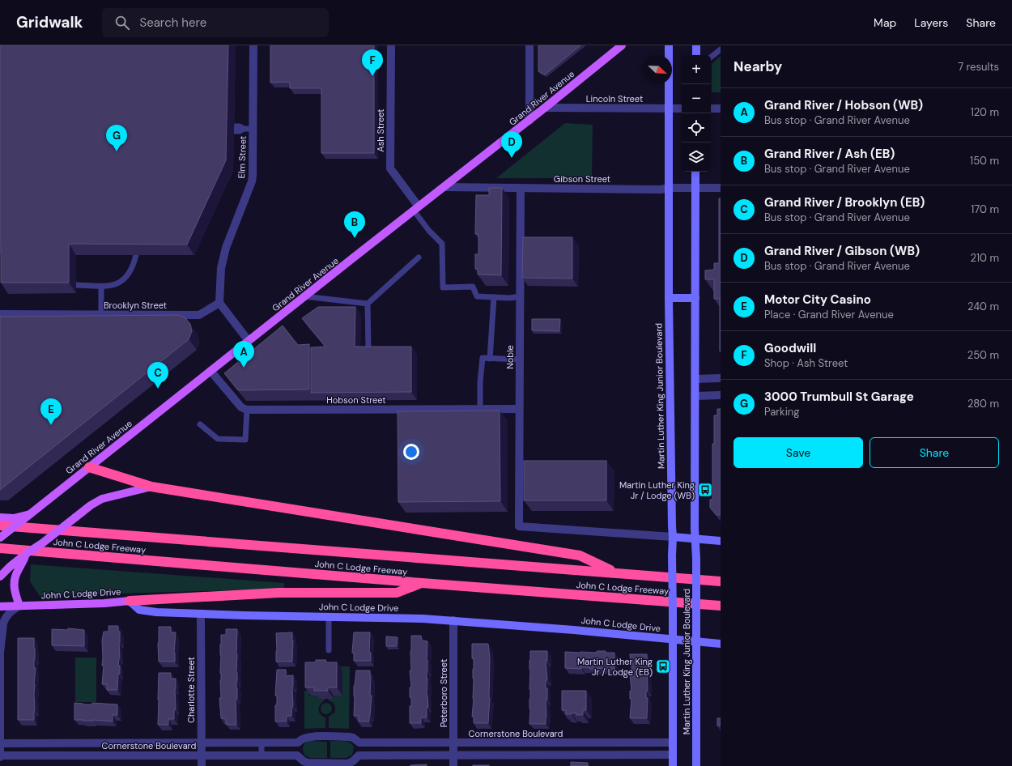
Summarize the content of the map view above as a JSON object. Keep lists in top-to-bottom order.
{
  "streets": {
    "highway": ["John C Lodge Freeway"],
    "main road": ["Grand River Avenue", "Martin Luther King Junior Boulevard", "John C Lodge Drive"],
    "street": [
      "Lincoln Street",
      "Ash Street",
      "Elm Street",
      "Gibson Street",
      "Brooklyn Street",
      "Noble",
      "Hobson Street",
      "Charlotte Street",
      "Peterboro Street",
      "Cornerstone Boulevard"
    ]
  },
  "crossings": [
    ["Grand River Avenue", "Lincoln Street"],
    ["Grand River Avenue", "Ash Street"],
    ["Grand River Avenue", "Gibson Street"],
    ["Lincoln Street", "Martin Luther King Junior Boulevard"],
    ["Elm Street", "Brooklyn Street"],
    ["Gibson Street", "Noble"],
    ["Gibson Street", "Martin Luther King Junior Boulevard"],
    ["Noble", "Martin Luther King Junior Boulevard"],
    ["Noble", "Hobson Street"],
    ["Martin Luther King Junior Boulevard", "John C Lodge Drive"],
    ["Martin Luther King Junior Boulevard", "Cornerstone Boulevard"],
    ["John C Lodge Drive", "Charlotte Street"],
    ["John C Lodge Drive", "Peterboro Street"],
    ["Charlotte Street", "Cornerstone Boulevard"],
    ["Peterboro Street", "Cornerstone Boulevard"]
  ],
  "places": {
    "bus stop": ["Martin Luther King Jr / Lodge (WB)", "Martin Luther King Jr / Lodge (EB)"]
  },
  "north": "bottom right",
  "page": {
    "header": "Gridwalk",
    "search": "Search here",
    "nav": ["Map", "Layers", "Share"],
    "heading": ["Nearby", "7 results"],
    "pins": [
      "F",
      "G",
      "D",
      "B",
      "A",
      "C",
      "E"
    ],
    "map_buttons": ["+", "−"],
    "list": [
      {
        "mark": "A",
        "name": "Grand River / Hobson (WB)",
        "note": "Bus stop · Grand River Avenue",
        "value": "120 m"
      },
      {
        "mark": "B",
        "name": "Grand River / Ash (EB)",
        "note": "Bus stop · Grand River Avenue",
        "value": "150 m"
      },
      {
        "mark": "C",
        "name": "Grand River / Brooklyn (EB)",
        "note": "Bus stop · Grand River Avenue",
        "value": "170 m"
      },
      {
        "mark": "D",
        "name": "Grand River / Gibson (WB)",
        "note": "Bus stop · Grand River Avenue",
        "value": "210 m"
      },
      {
        "mark": "E",
        "name": "Motor City Casino",
        "note": "Place · Grand River Avenue",
        "value": "240 m"
      },
      {
        "mark": "F",
        "name": "Goodwill",
        "note": "Shop · Ash Street",
        "value": "250 m"
      },
      {
        "mark": "G",
        "name": "3000 Trumbull St Garage",
        "note": "Parking",
        "value": "280 m"
      }
    ],
    "buttons": ["Save", "Share"]
  }
}
